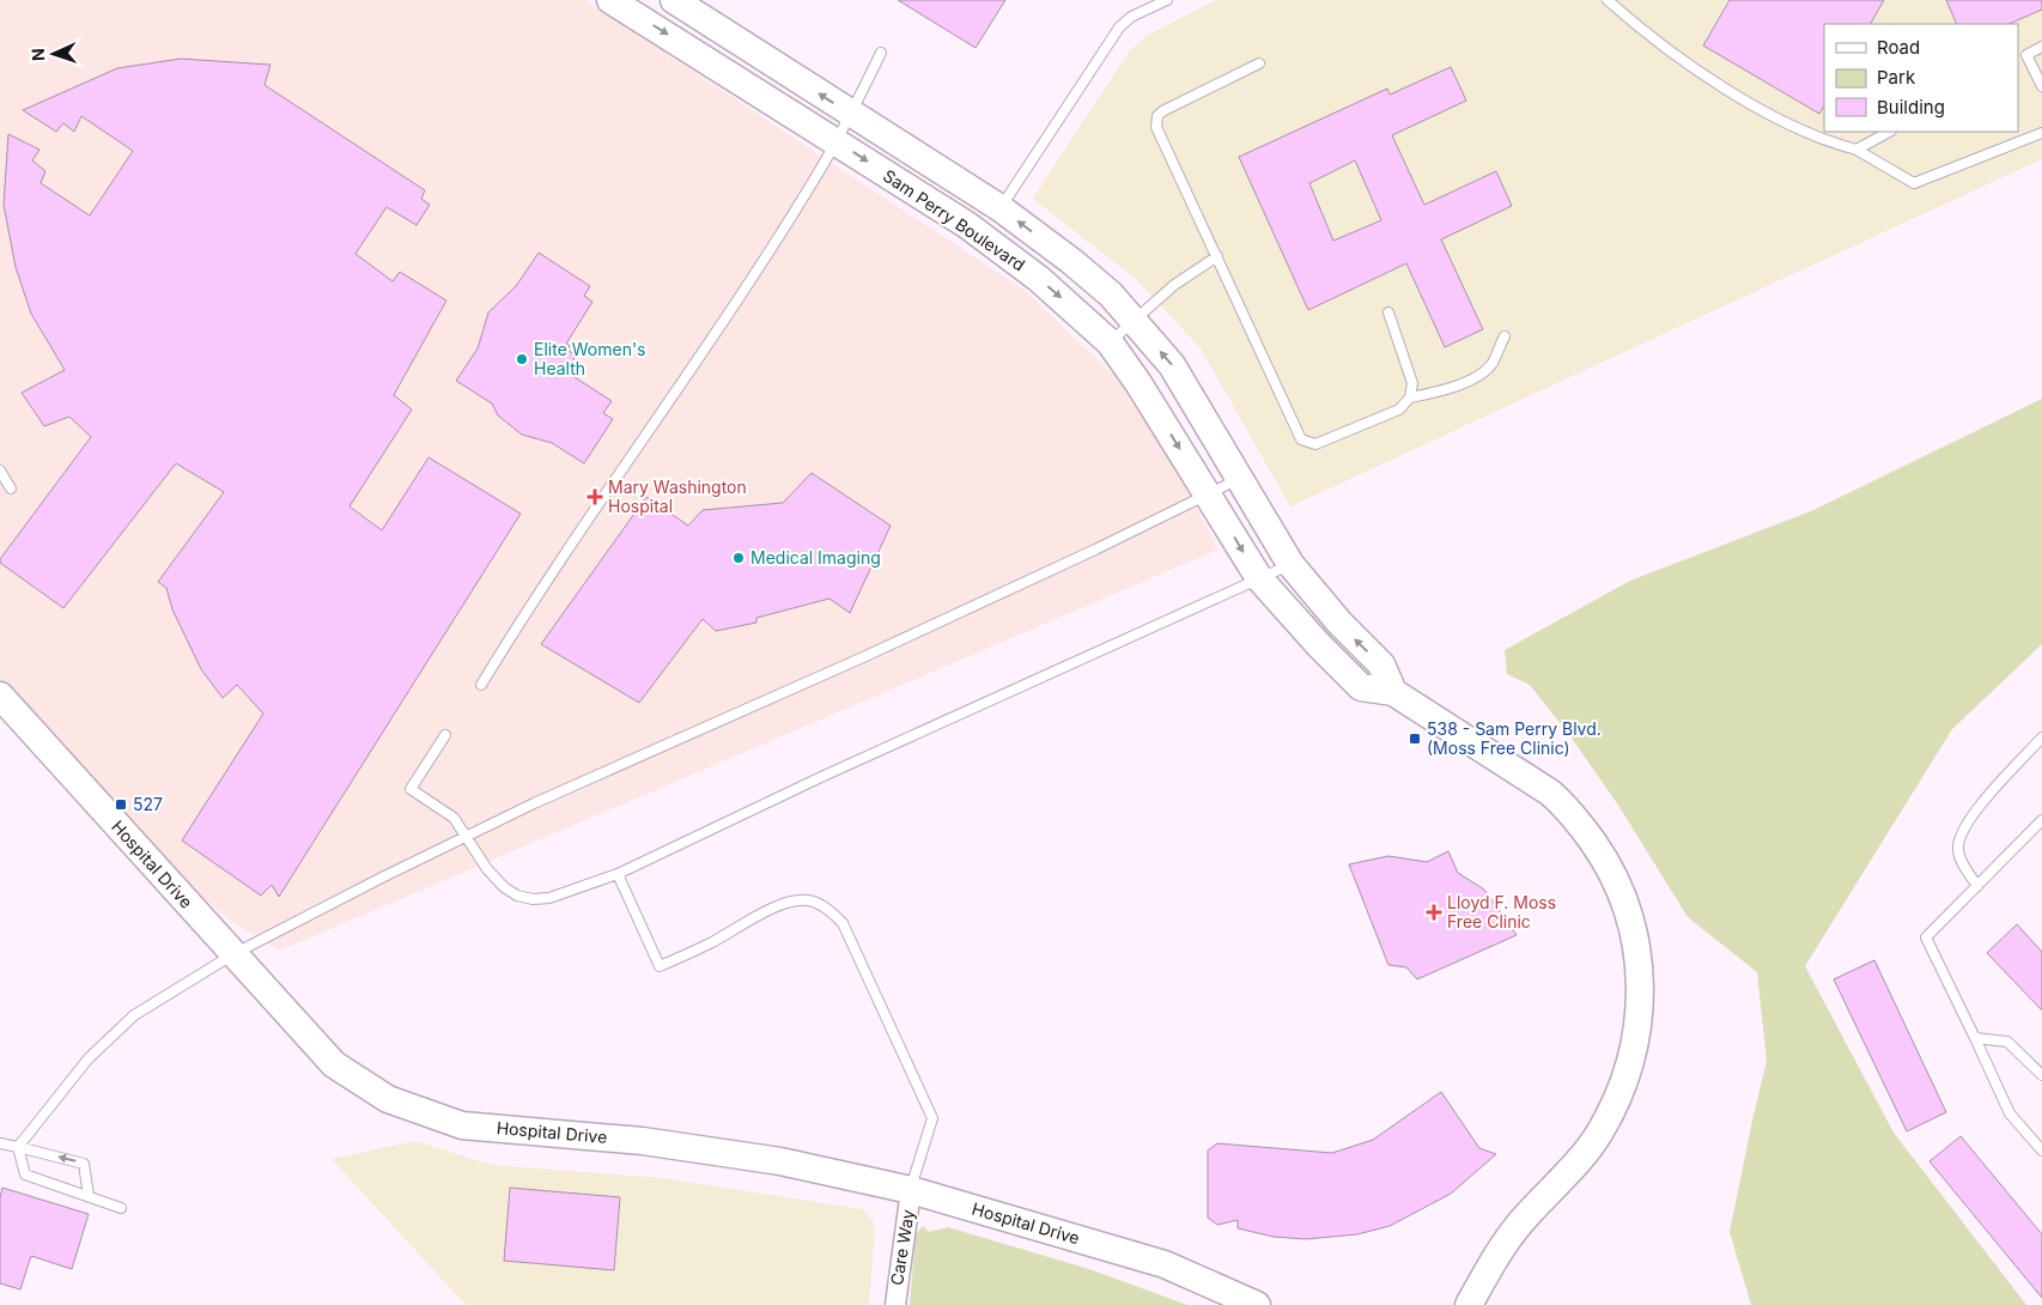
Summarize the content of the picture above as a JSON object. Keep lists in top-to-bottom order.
{
  "streets": {
    "street": ["Sam Perry Boulevard", "Hospital Drive", "Care Way"]
  },
  "crossings": [
    ["Hospital Drive", "Care Way"]
  ],
  "places": {
    "other": ["Elite Women's Health", "Medical Imaging"],
    "health": ["Mary Washington Hospital", "Lloyd F. Moss Free Clinic"],
    "transit": ["538 - Sam Perry Blvd. (Moss Free Clinic)", "527"]
  },
  "legend": ["Road", "Park", "Building"],
  "north": "left"
}
